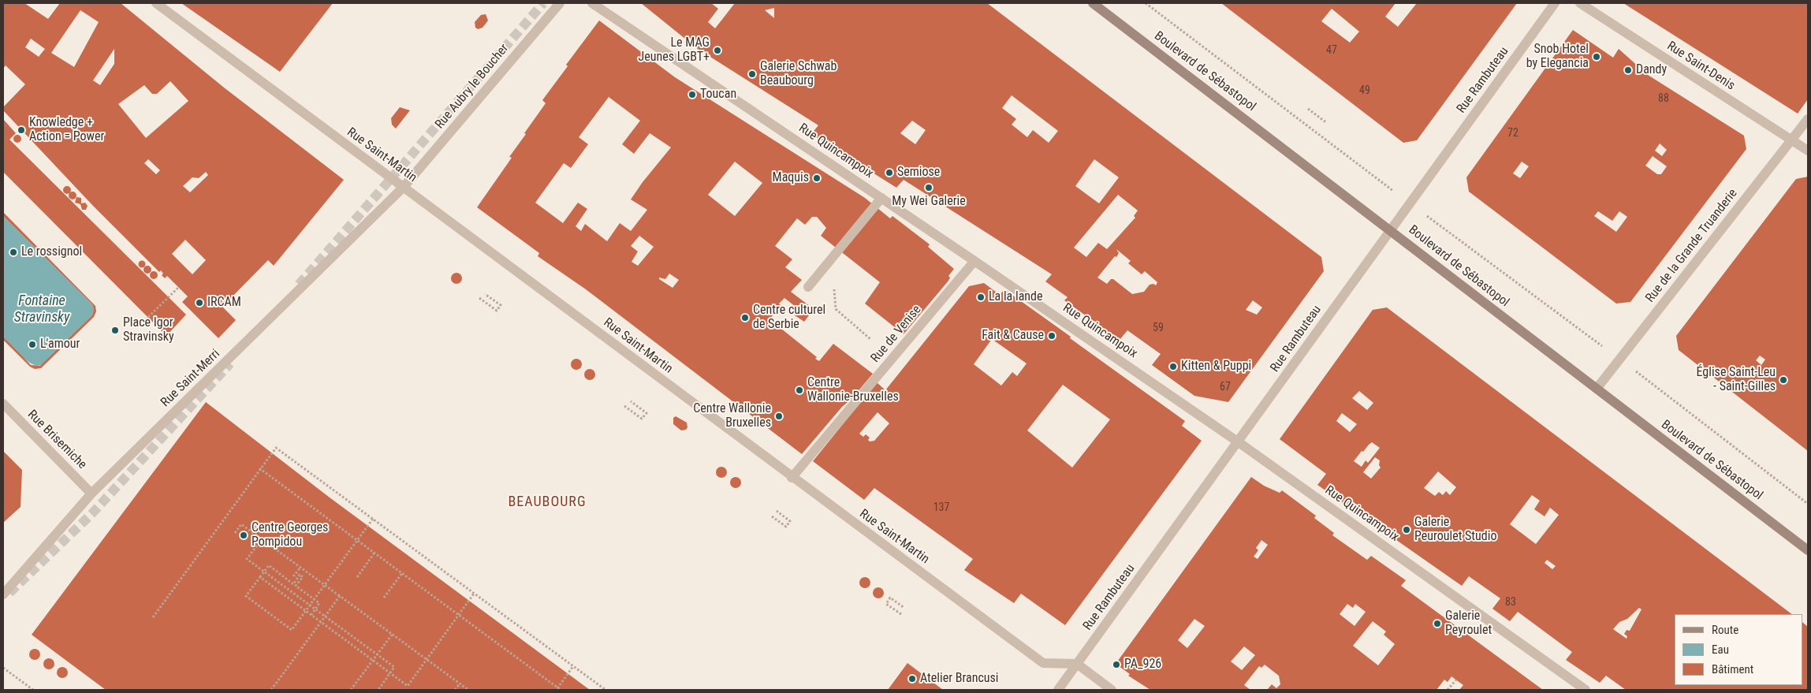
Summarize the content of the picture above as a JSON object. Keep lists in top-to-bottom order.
{
  "streets": {
    "main road": ["Boulevard de Sébastopol"],
    "street": [
      "Rue Saint-Denis",
      "Rue Rambuteau",
      "Rue Aubry le Boucher",
      "Rue Quincampoix",
      "Rue Saint-Martin",
      "Rue de la Grande Truanderie",
      "Rue de Venise",
      "Rue Saint-Merri",
      "Rue Brisemiche"
    ]
  },
  "crossings": [
    ["Rue Saint-Denis", "Rue de la Grande Truanderie"],
    ["Boulevard de Sébastopol", "Rue Rambuteau"],
    ["Boulevard de Sébastopol", "Rue de la Grande Truanderie"],
    ["Rue Rambuteau", "Rue Quincampoix"],
    ["Rue Rambuteau", "Rue Saint-Martin"],
    ["Rue Aubry le Boucher", "Rue Saint-Martin"],
    ["Rue Aubry le Boucher", "Rue Saint-Merri"],
    ["Rue Quincampoix", "Rue de Venise"],
    ["Rue Saint-Martin", "Rue de Venise"],
    ["Rue Saint-Martin", "Rue Saint-Merri"],
    ["Rue Saint-Merri", "Rue Brisemiche"]
  ],
  "districts": ["BEAUBOURG"],
  "water": ["Fontaine Stravinsky"],
  "places": [
    "Le MAG Jeunes LGBT+",
    "Snob Hotel by Elegancia",
    "Dandy",
    "Galerie Schwab Beaubourg",
    "Toucan",
    "Knowledge + Action = Power",
    "Semiose",
    "Maquis",
    "My Wei Galerie",
    "Le rossignol",
    "La la lande",
    "IRCAM",
    "Centre culturel de Serbie",
    "Place Igor Stravinsky",
    "Fait & Cause",
    "L'amour",
    "Kitten & Puppi",
    "Église Saint-Leu - Saint-Gilles",
    "Centre Wallonie-Bruxelles",
    "Centre Wallonie Bruxelles",
    "Galerie Peuroulet Studio",
    "Centre Georges Pompidou",
    "Galerie Peyroulet",
    "PA_926",
    "Atelier Brancusi"
  ],
  "house_numbers": [
    "47",
    "49",
    "88",
    "72",
    "59",
    "67",
    "137",
    "83"
  ],
  "legend": ["Route", "Eau", "Bâtiment"]
}
